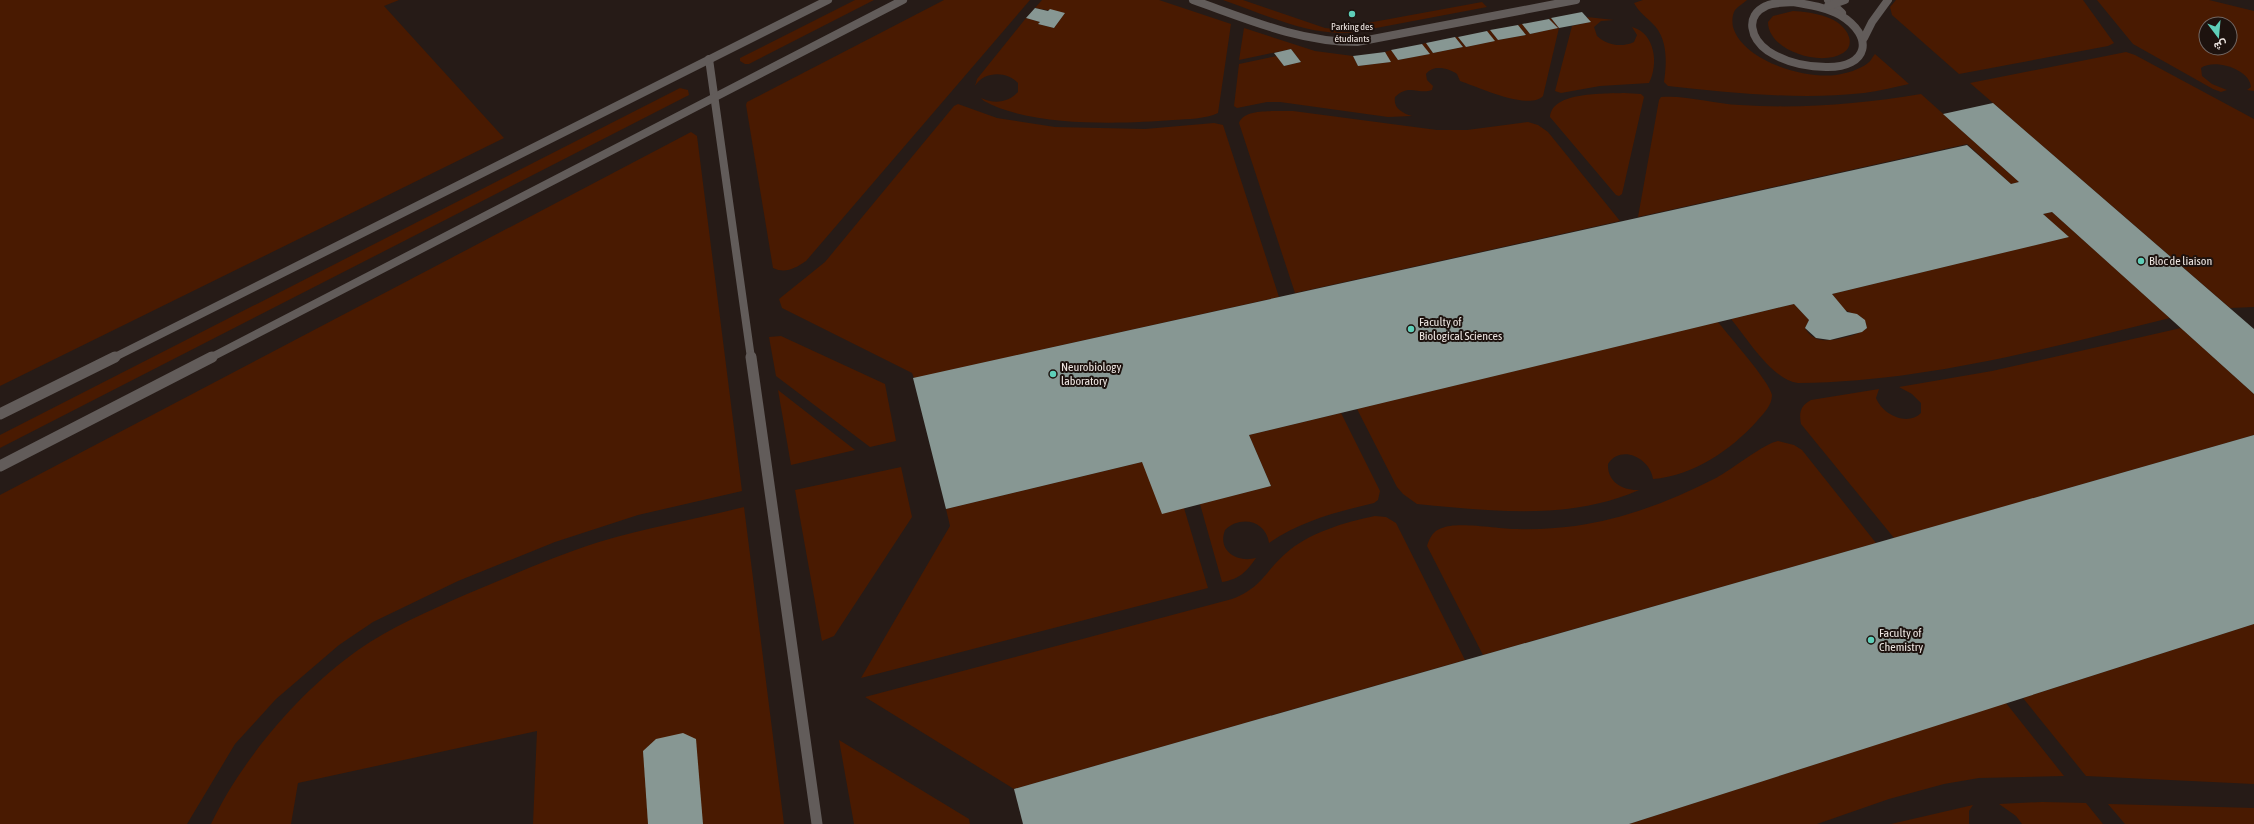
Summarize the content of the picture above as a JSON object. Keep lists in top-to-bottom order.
{
  "places": [
    "Parking des étudiants",
    "Bloc de liaison",
    "Faculty of Biological Sciences",
    "Neurobiology laboratory",
    "Faculty of Chemistry"
  ],
  "north": "bottom"
}
